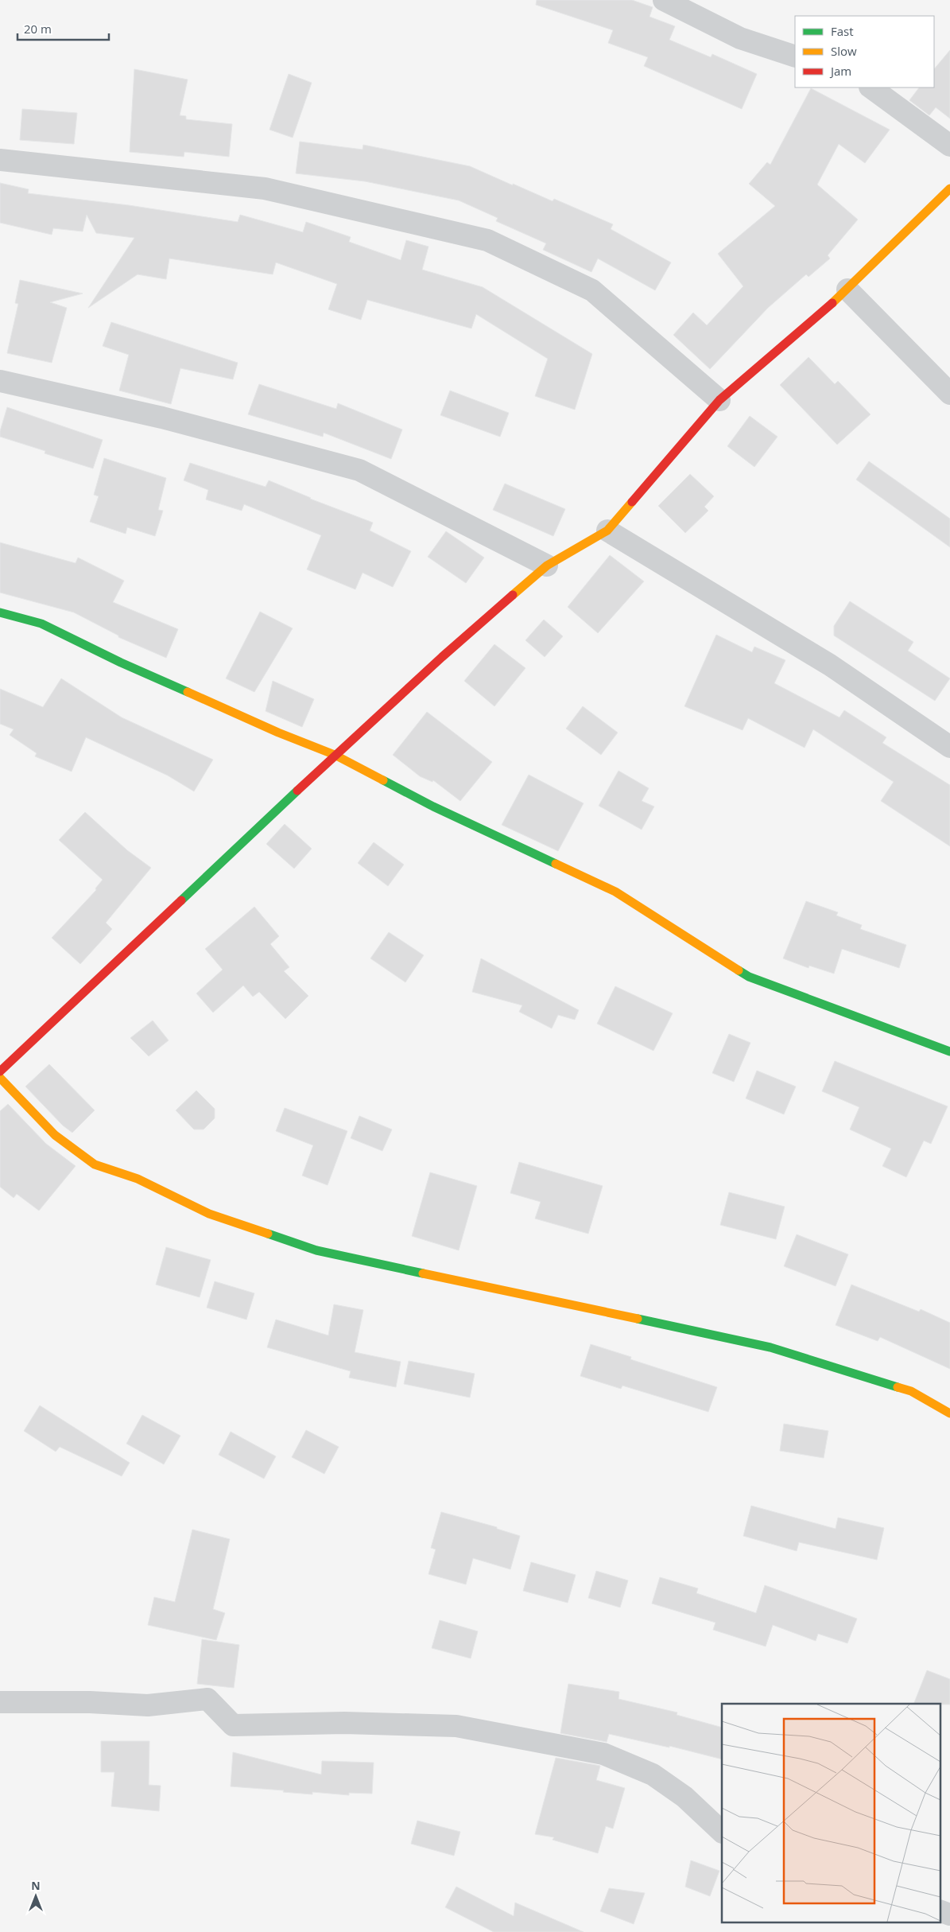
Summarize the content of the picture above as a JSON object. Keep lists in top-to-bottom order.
{
  "legend": ["Fast", "Slow", "Jam"],
  "scale_bar": "20 m",
  "north": "top"
}
